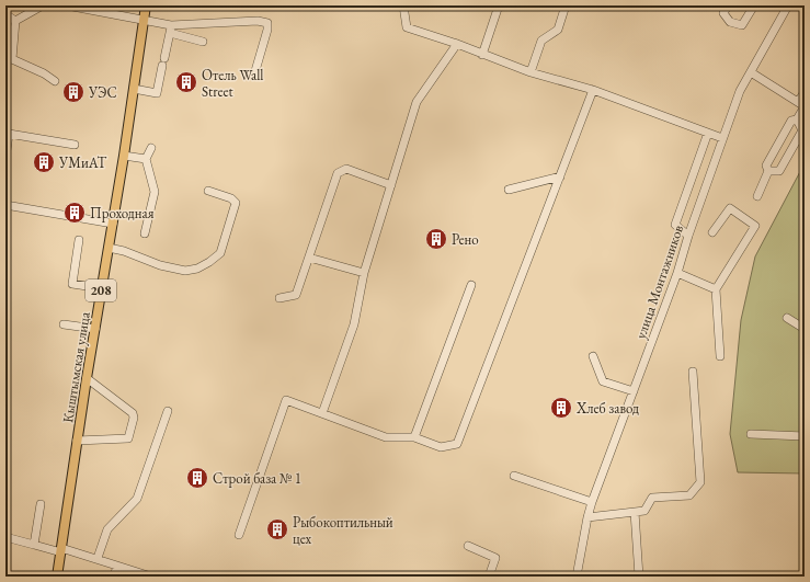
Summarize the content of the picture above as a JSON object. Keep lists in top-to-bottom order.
{
  "streets": {
    "main road": ["208", "Кыштымская улица"],
    "street": ["улица Монтажников"]
  },
  "places": {
    "building": [
      "Отель Wall Street",
      "УЭС",
      "УМиАТ",
      "Проходная",
      "Рено",
      "Хлеб завод",
      "Строй база № 1",
      "Рыбокоптильный цех"
    ]
  }
}
